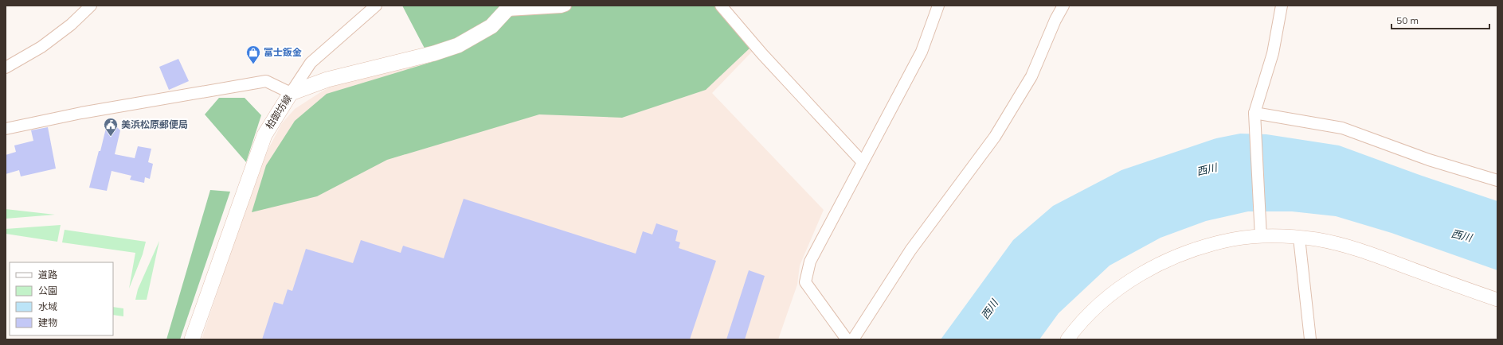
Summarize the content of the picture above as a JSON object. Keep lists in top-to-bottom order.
{
  "streets": {
    "main road": ["柏御坊線"]
  },
  "water": ["西川"],
  "places": {
    "shop": ["富士鈑金"],
    "public building": ["美浜松原郵便局"]
  },
  "legend": [
    "道路",
    "公園",
    "水域",
    "建物"
  ],
  "scale_bar": "50 m"
}
